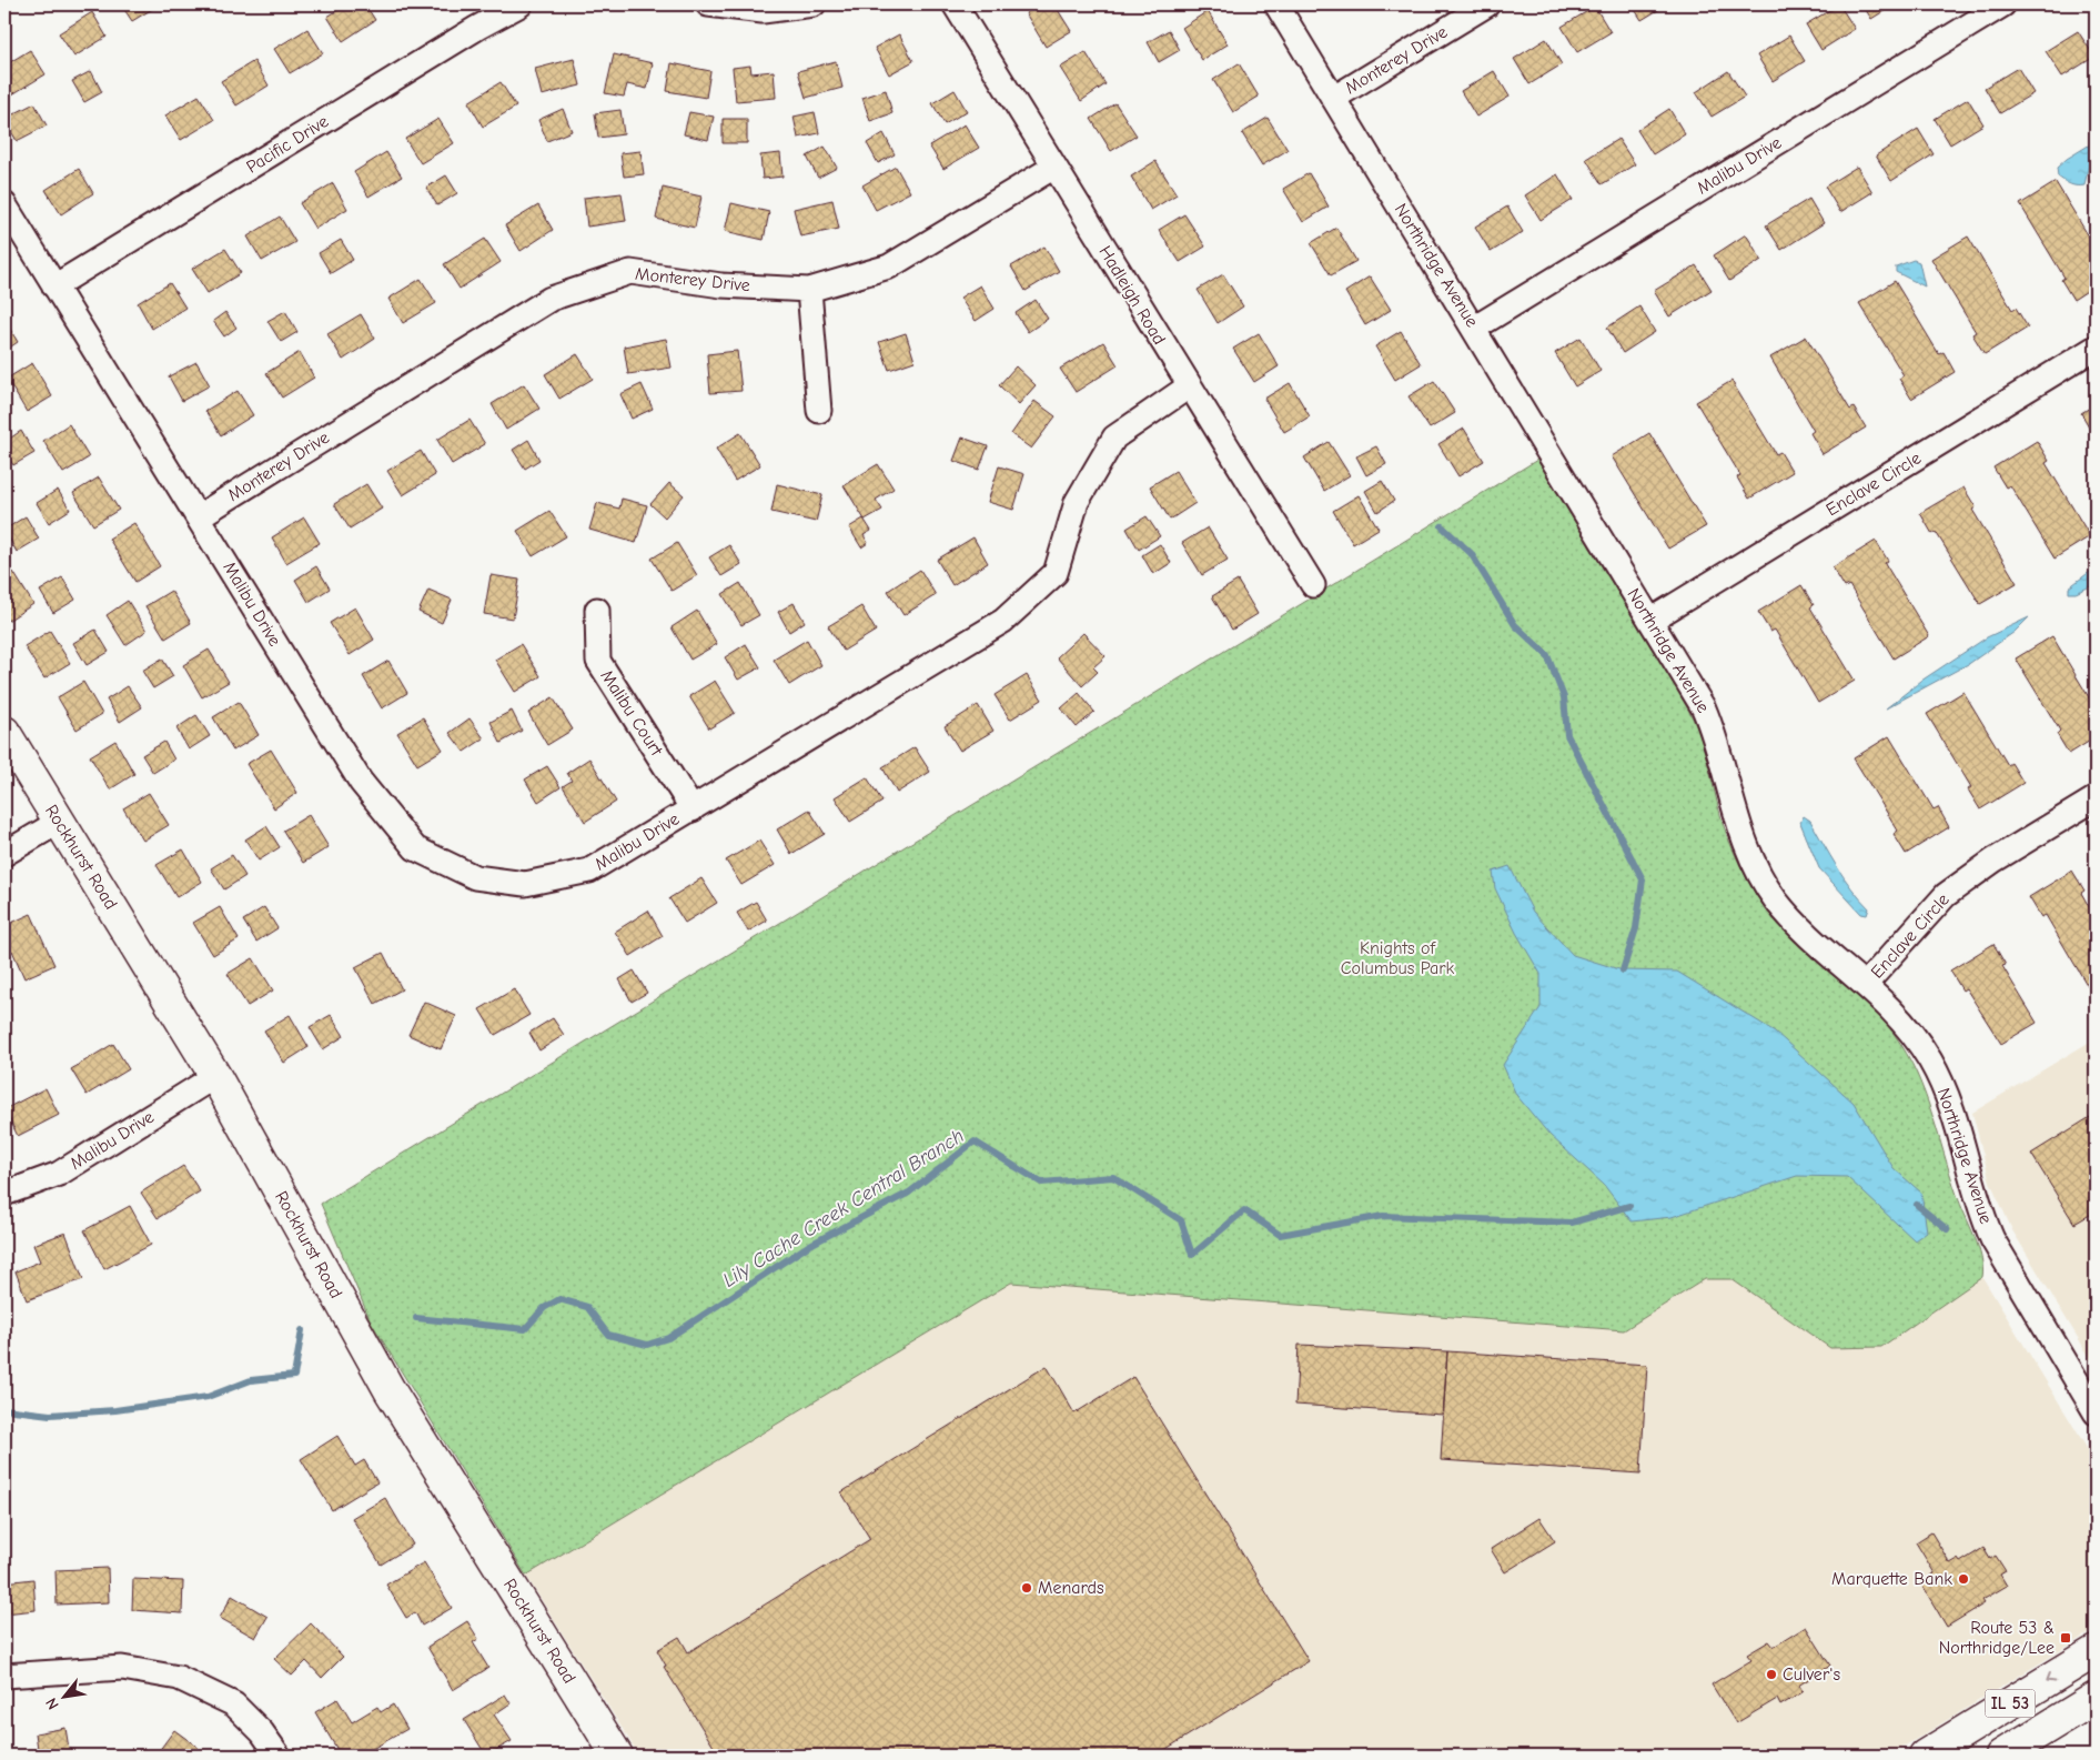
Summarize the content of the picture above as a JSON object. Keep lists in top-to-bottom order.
{
  "streets": {
    "street": [
      "Monterey Drive",
      "Pacific Drive",
      "Malibu Drive",
      "Northridge Avenue",
      "Hadleigh Road",
      "Enclave Circle",
      "Malibu Court",
      "Rockhurst Road",
      "IL 53"
    ]
  },
  "crossings": [
    ["Monterey Drive", "Malibu Drive"],
    ["Monterey Drive", "Northridge Avenue"],
    ["Monterey Drive", "Hadleigh Road"],
    ["Pacific Drive", "Malibu Drive"],
    ["Malibu Drive", "Northridge Avenue"],
    ["Malibu Drive", "Hadleigh Road"],
    ["Malibu Drive", "Malibu Court"],
    ["Malibu Drive", "Rockhurst Road"],
    ["Northridge Avenue", "Enclave Circle"]
  ],
  "water": ["Lily Cache Creek Central Branch"],
  "parks": ["Knights of Columbus Park"],
  "places": {
    "other": ["Marquette Bank", "Menards", "Culver's"],
    "transit": ["Route 53 & Northridge/Lee"]
  },
  "north": "bottom left"
}
